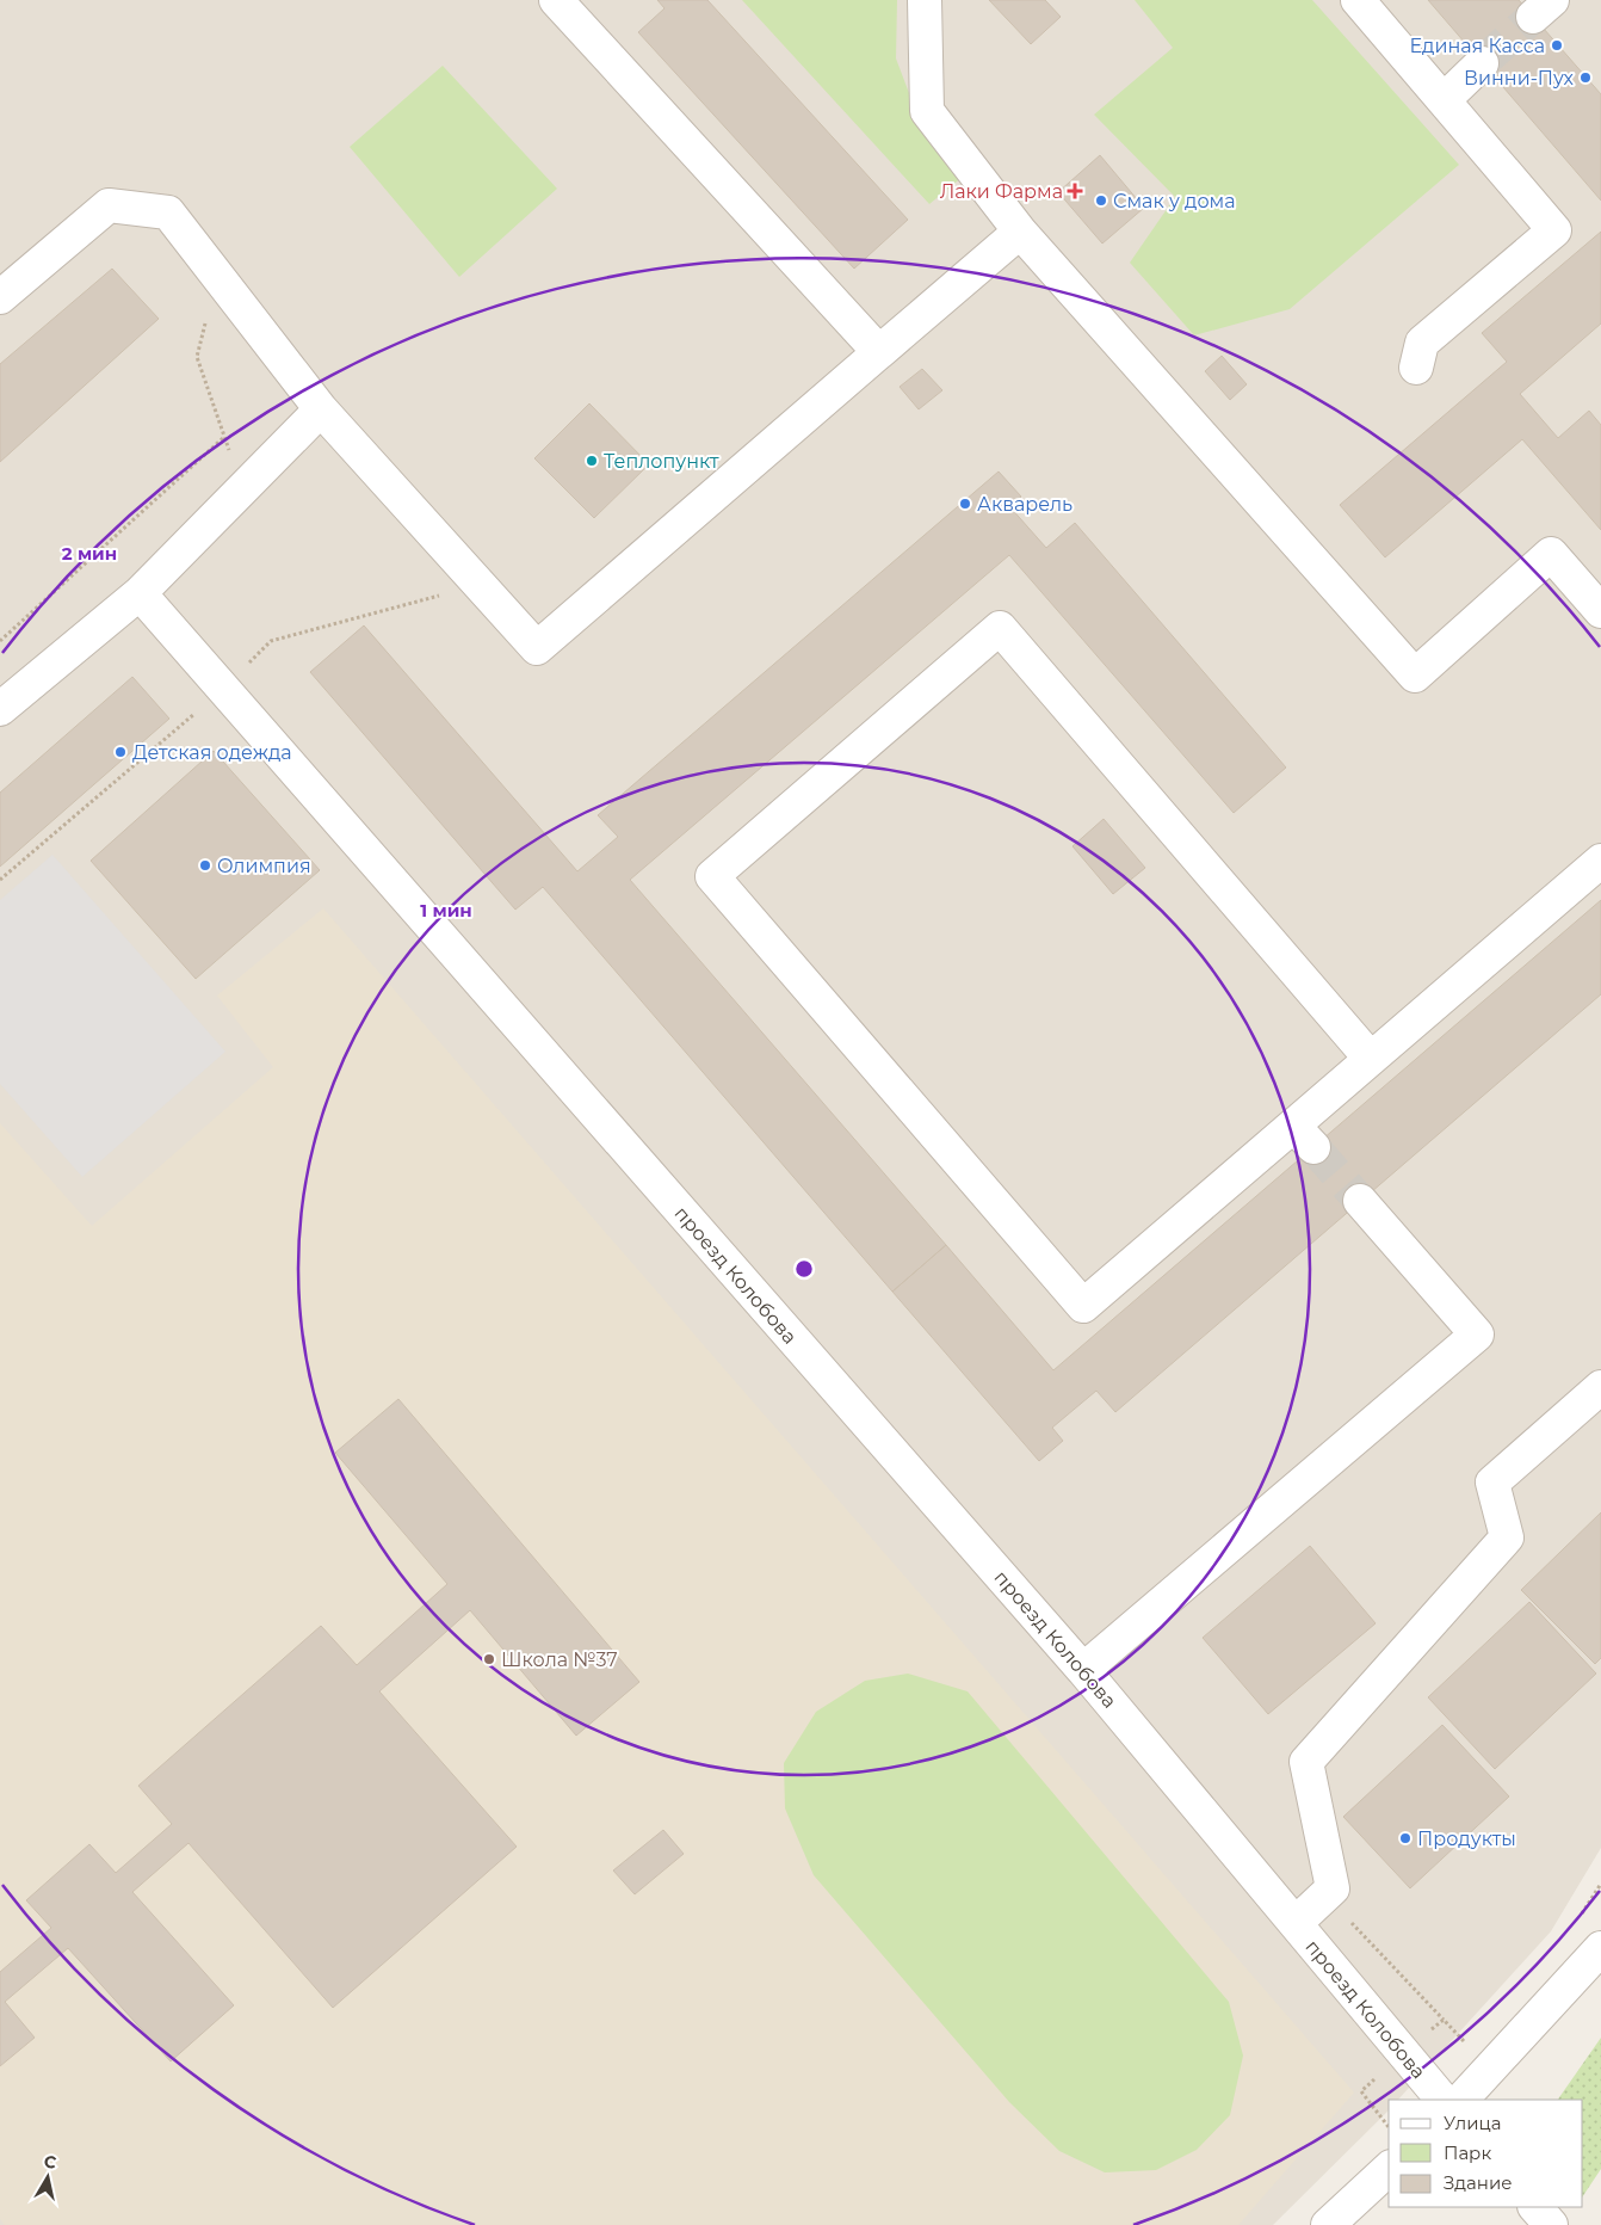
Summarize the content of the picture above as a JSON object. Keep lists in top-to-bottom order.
{
  "streets": {
    "street": ["проезд Колобова"]
  },
  "places": {
    "other": [
      "Единая Касса",
      "Винни-Пух",
      "Смак у дома",
      "Теплопункт",
      "Акварель",
      "Детская одежда",
      "Олимпия",
      "Школа №37",
      "Продукты"
    ],
    "health": ["Лаки Фарма"]
  },
  "legend": ["Улица", "Парк", "Здание"],
  "north": "top",
  "rings": ["2 мин", "1 мин"]
}
